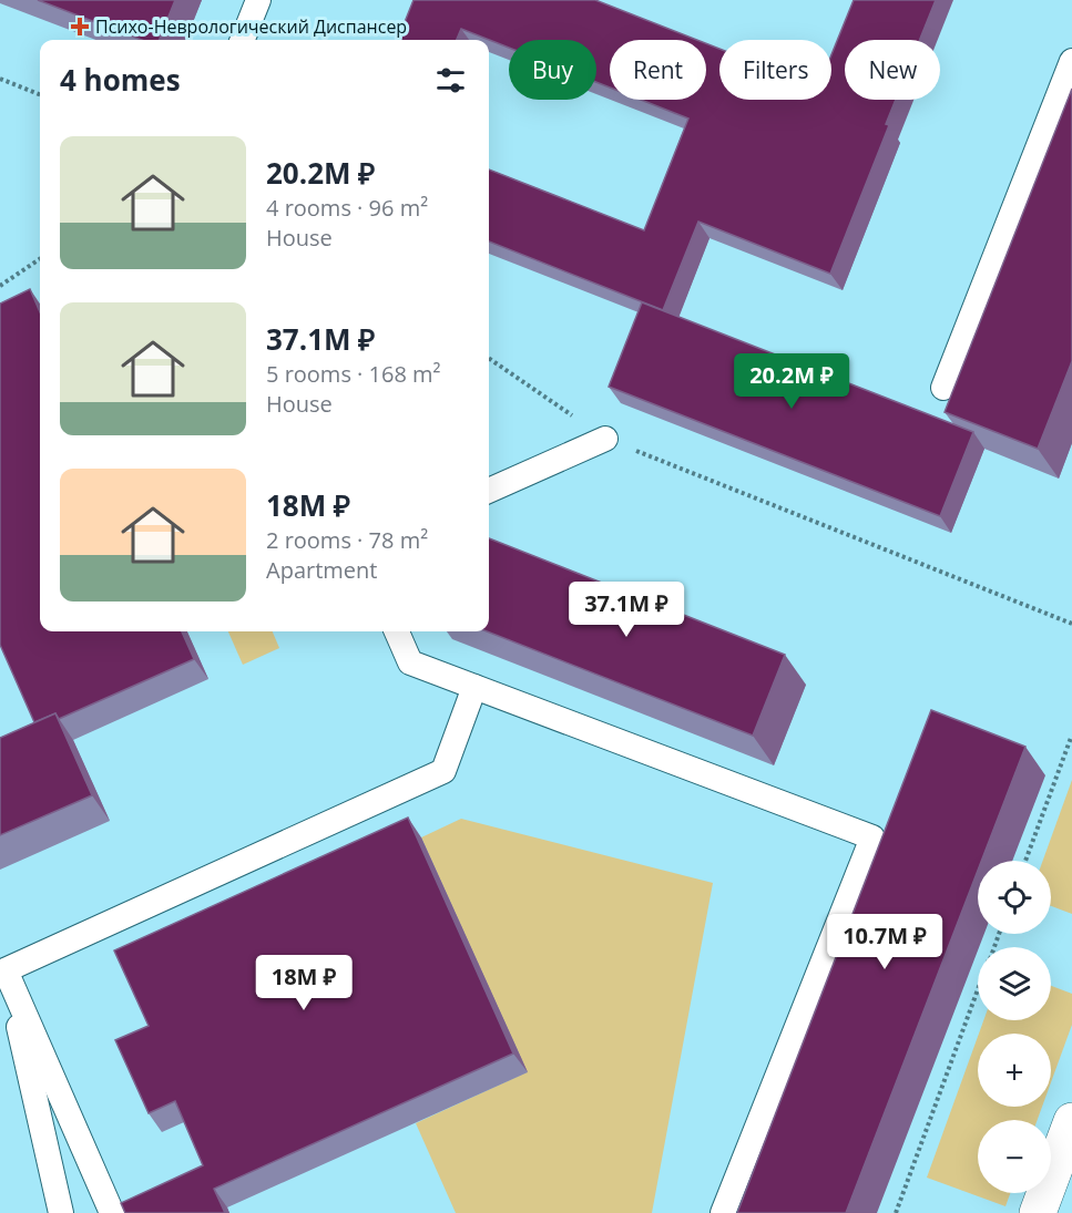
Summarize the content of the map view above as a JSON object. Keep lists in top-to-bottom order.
{
  "places": {
    "health": ["Психо-Неврологический Диспансер"]
  },
  "page": {
    "chip": [
      "Buy",
      "Rent",
      "Filters",
      "New"
    ],
    "heading": "4 homes",
    "list": [
      {
        "name": "20.2M ₽",
        "note": "4 rooms · 96 m² · House"
      },
      {
        "name": "37.1M ₽",
        "note": "5 rooms · 168 m² · House"
      },
      {
        "name": "18M ₽",
        "note": "2 rooms · 78 m² · Apartment"
      }
    ],
    "price": [
      "20.2M ₽",
      "37.1M ₽",
      "10.7M ₽",
      "18M ₽"
    ],
    "map_buttons": ["+", "−"]
  }
}
